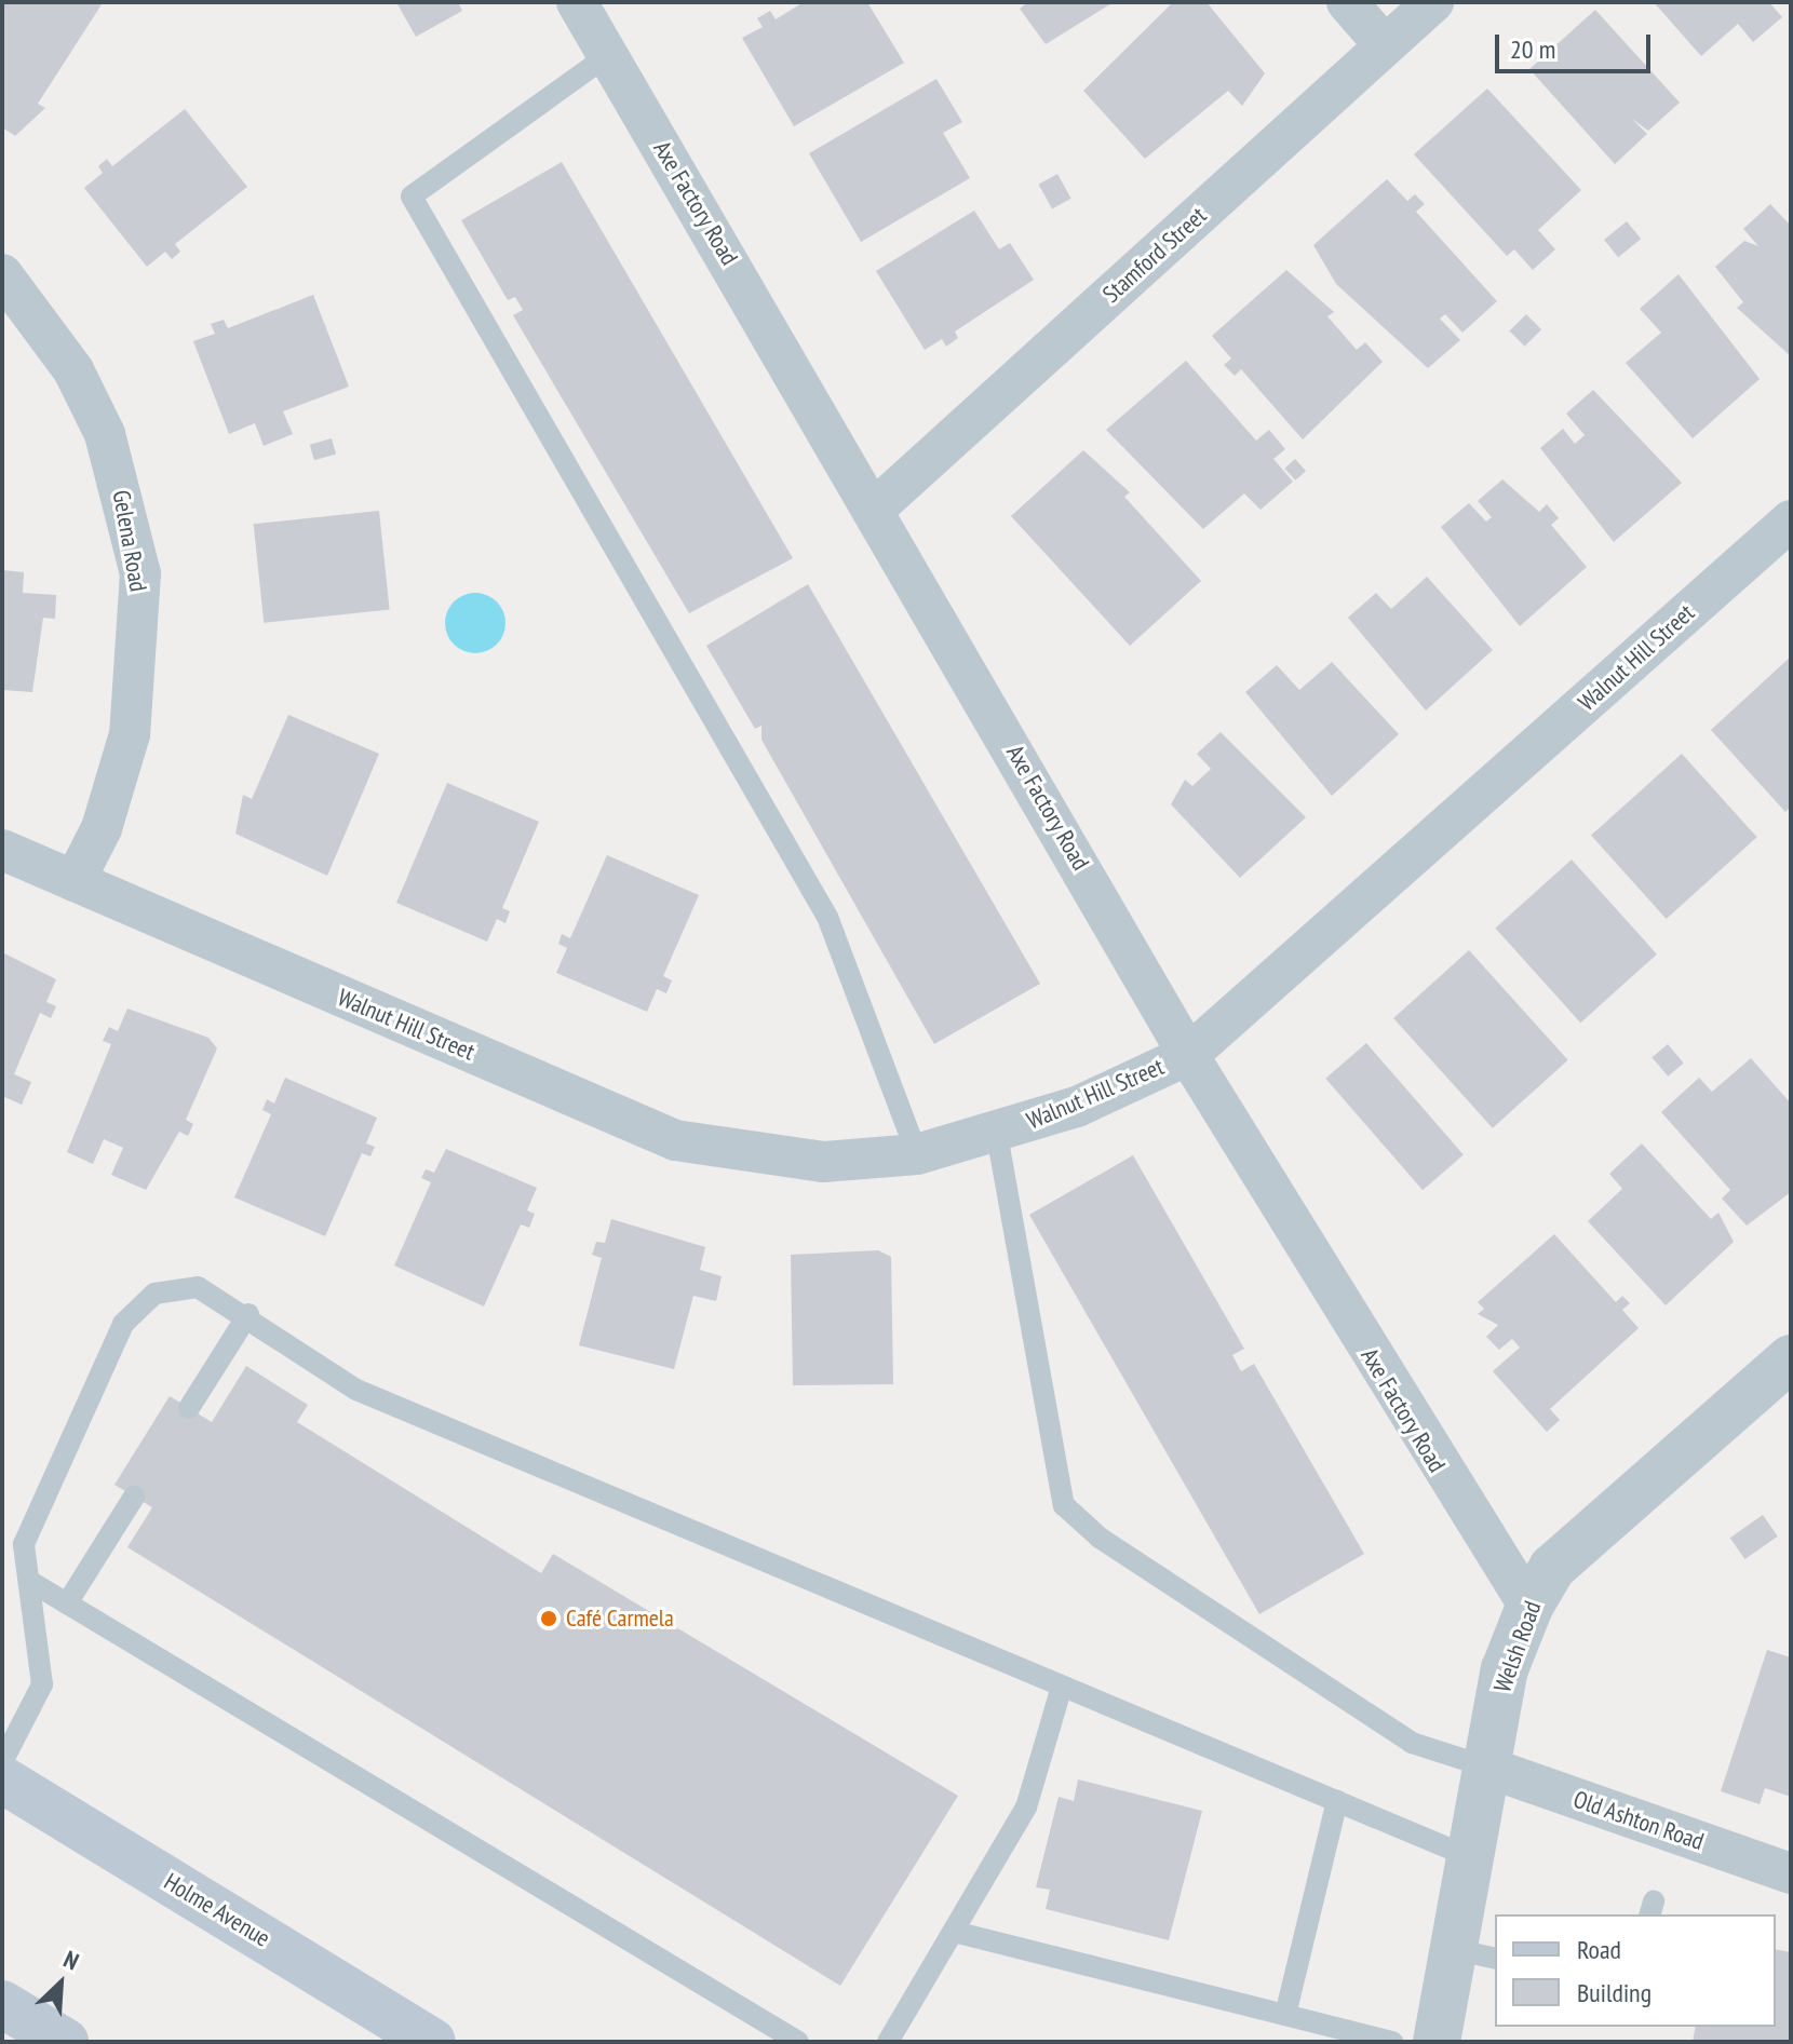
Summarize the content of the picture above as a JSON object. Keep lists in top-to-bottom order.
{
  "streets": {
    "main road": ["Holme Avenue"],
    "street": [
      "Axe Factory Road",
      "Stamford Street",
      "Gelena Road",
      "Walnut Hill Street",
      "Welsh Road",
      "Old Ashton Road"
    ]
  },
  "crossings": [
    ["Axe Factory Road", "Stamford Street"],
    ["Axe Factory Road", "Walnut Hill Street"],
    ["Axe Factory Road", "Welsh Road"],
    ["Gelena Road", "Walnut Hill Street"],
    ["Welsh Road", "Old Ashton Road"]
  ],
  "places": ["Café Carmela"],
  "legend": ["Road", "Building"],
  "scale_bar": "20 m",
  "north": "top right"
}
